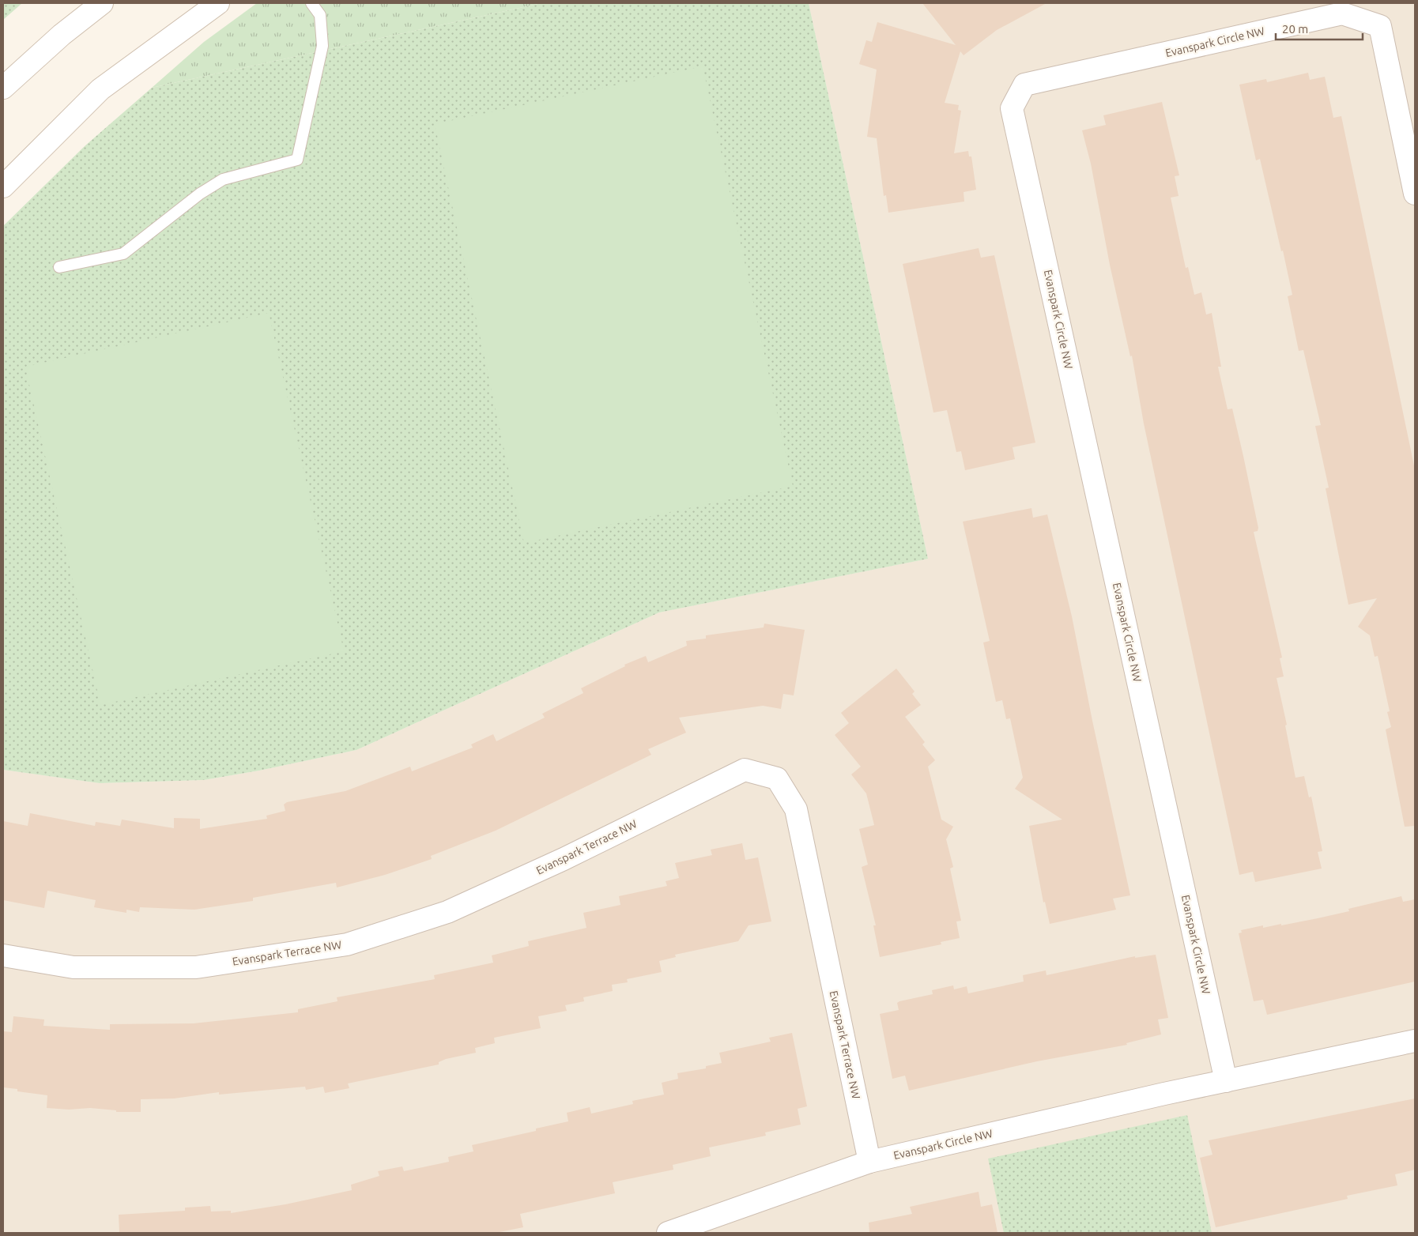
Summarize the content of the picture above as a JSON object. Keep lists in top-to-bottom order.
{
  "streets": {
    "street": ["Evanspark Circle NW", "Evanspark Terrace NW"]
  },
  "crossings": [
    ["Evanspark Circle NW", "Evanspark Terrace NW"]
  ],
  "scale_bar": "20 m"
}
